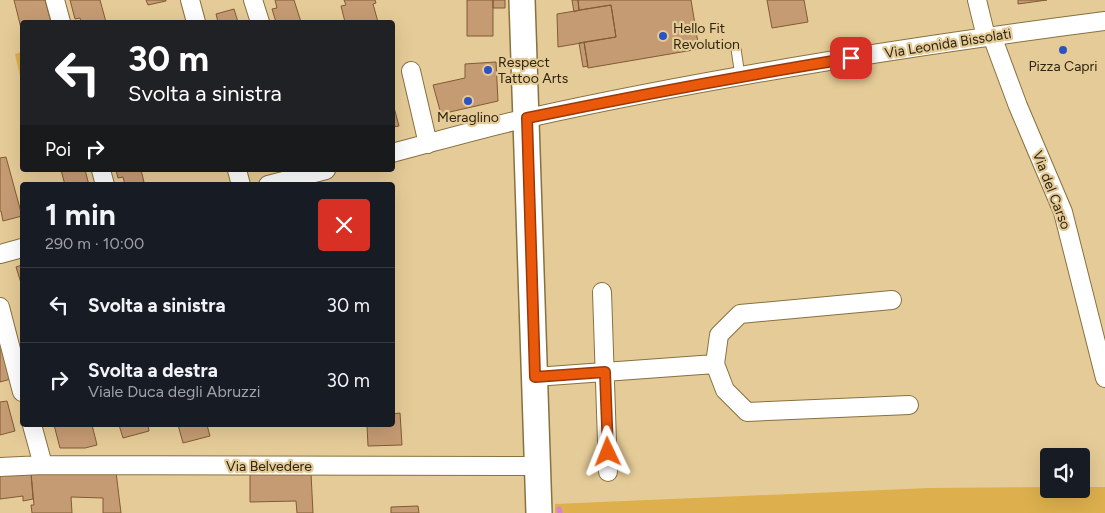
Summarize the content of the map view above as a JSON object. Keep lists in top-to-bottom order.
{
  "streets": {
    "street": ["Via Leonida Bissolati", "Via del Carso", "Via Belvedere"]
  },
  "crossings": [
    ["Via Leonida Bissolati", "Via del Carso"]
  ],
  "places": [
    "Hello Fit Revolution",
    "Pizza Capri",
    "Respect Tattoo Arts",
    "Meraglino"
  ],
  "page": {
    "turn": ["30 m", "Svolta a sinistra"],
    "then": "Poi",
    "heading": ["1 min", "290 m · 10:00"],
    "list": [
      {
        "name": "Svolta a sinistra",
        "value": "30 m"
      },
      {
        "name": "Svolta a destra",
        "note": "Viale Duca degli Abruzzi",
        "value": "30 m"
      }
    ]
  }
}
